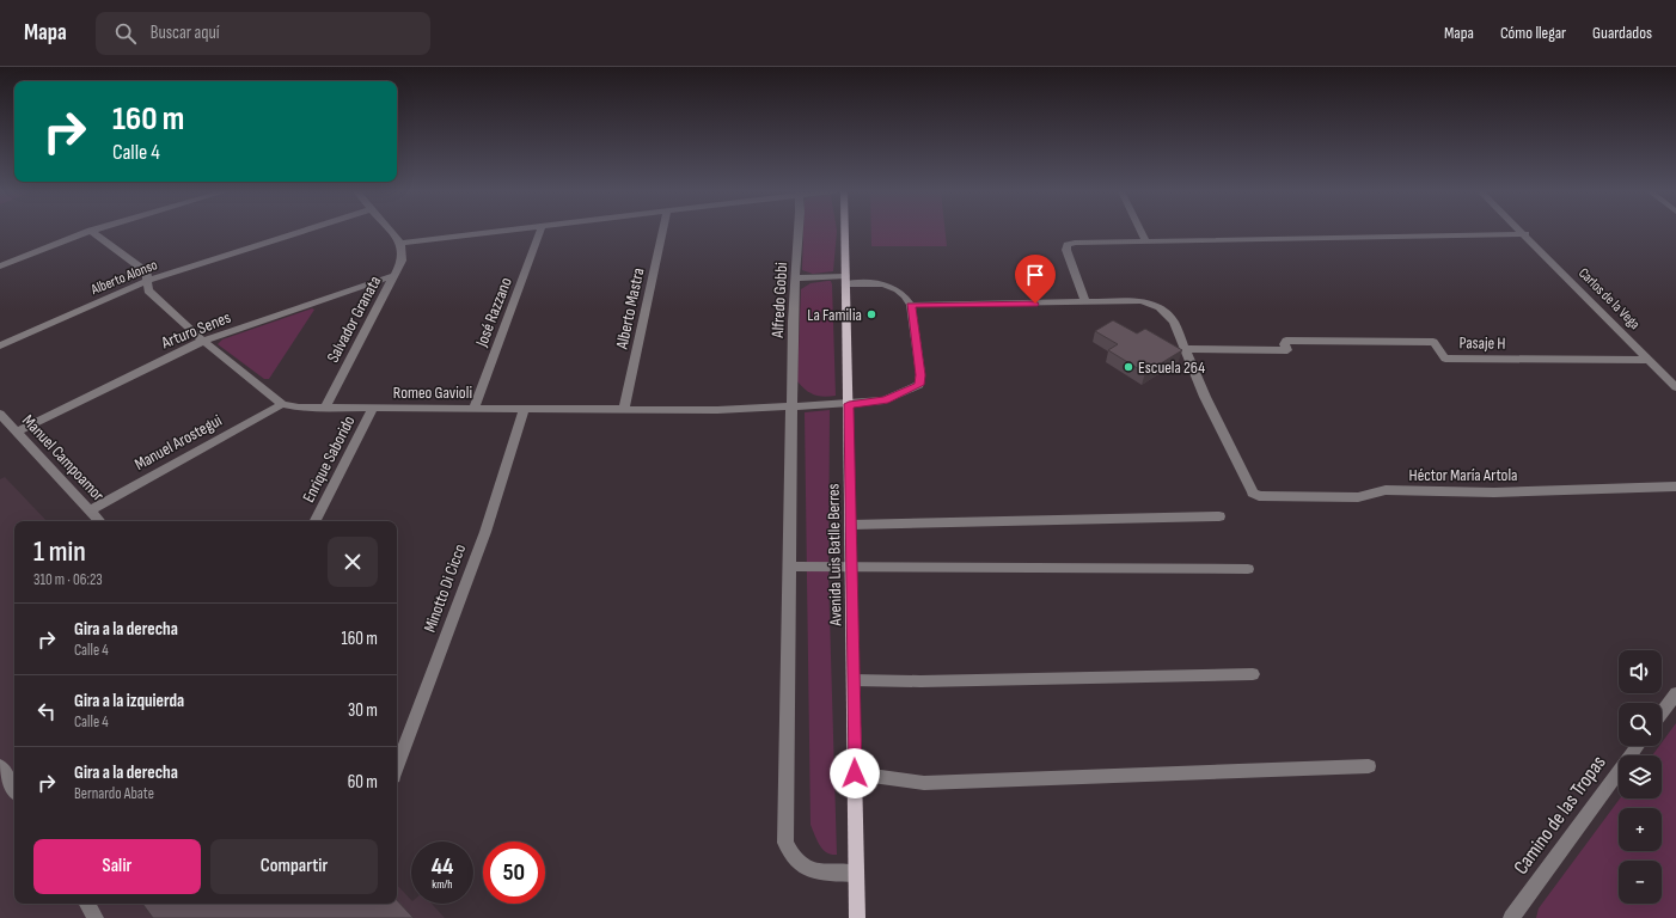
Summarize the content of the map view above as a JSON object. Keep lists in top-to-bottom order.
{
  "streets": {
    "main road": ["Avenida Luis Batlle Berres"],
    "street": [
      "Alberto Alonso",
      "Carlos de la Vega",
      "Alfredo Gobbi",
      "Alberto Mastra",
      "José Razzano",
      "Salvador Granata",
      "Arturo Senes",
      "Pasaje H",
      "Romeo Gavioli",
      "Manuel Arostegui",
      "Manuel Campoamor",
      "Enrique Saborido",
      "Héctor María Artola",
      "Minotto Di Cicco",
      "Camino de las Tropas"
    ]
  },
  "crossings": [
    ["Alberto Alonso", "Romeo Gavioli"],
    ["Carlos de la Vega", "Pasaje H"],
    ["Alfredo Gobbi", "Romeo Gavioli"],
    ["Alfredo Gobbi", "Avenida Luis Batlle Berres"],
    ["Alberto Mastra", "Romeo Gavioli"],
    ["José Razzano", "Romeo Gavioli"],
    ["Salvador Granata", "Arturo Senes"],
    ["Salvador Granata", "Romeo Gavioli"],
    ["Arturo Senes", "Romeo Gavioli"],
    ["Arturo Senes", "Manuel Campoamor"],
    ["Pasaje H", "Héctor María Artola"],
    ["Romeo Gavioli", "Manuel Arostegui"],
    ["Romeo Gavioli", "Enrique Saborido"],
    ["Romeo Gavioli", "Avenida Luis Batlle Berres"],
    ["Romeo Gavioli", "Minotto Di Cicco"],
    ["Manuel Arostegui", "Manuel Campoamor"]
  ],
  "places": ["La Familia", "Escuela 264"],
  "page": {
    "header": "Mapa",
    "search": "Buscar aquí",
    "nav": ["Mapa", "Cómo llegar", "Guardados"],
    "turn": ["160 m", "Calle 4"],
    "heading": ["1 min", "310 m · 06:23"],
    "list": [
      {
        "name": "Gira a la derecha",
        "note": "Calle 4",
        "value": "160 m"
      },
      {
        "name": "Gira a la izquierda",
        "note": "Calle 4",
        "value": "30 m"
      },
      {
        "name": "Gira a la derecha",
        "note": "Bernardo Abate",
        "value": "60 m"
      }
    ],
    "map_buttons": ["+", "−"],
    "buttons": ["Salir", "Compartir"],
    "speed": "44 km/h",
    "limit": "50"
  }
}
